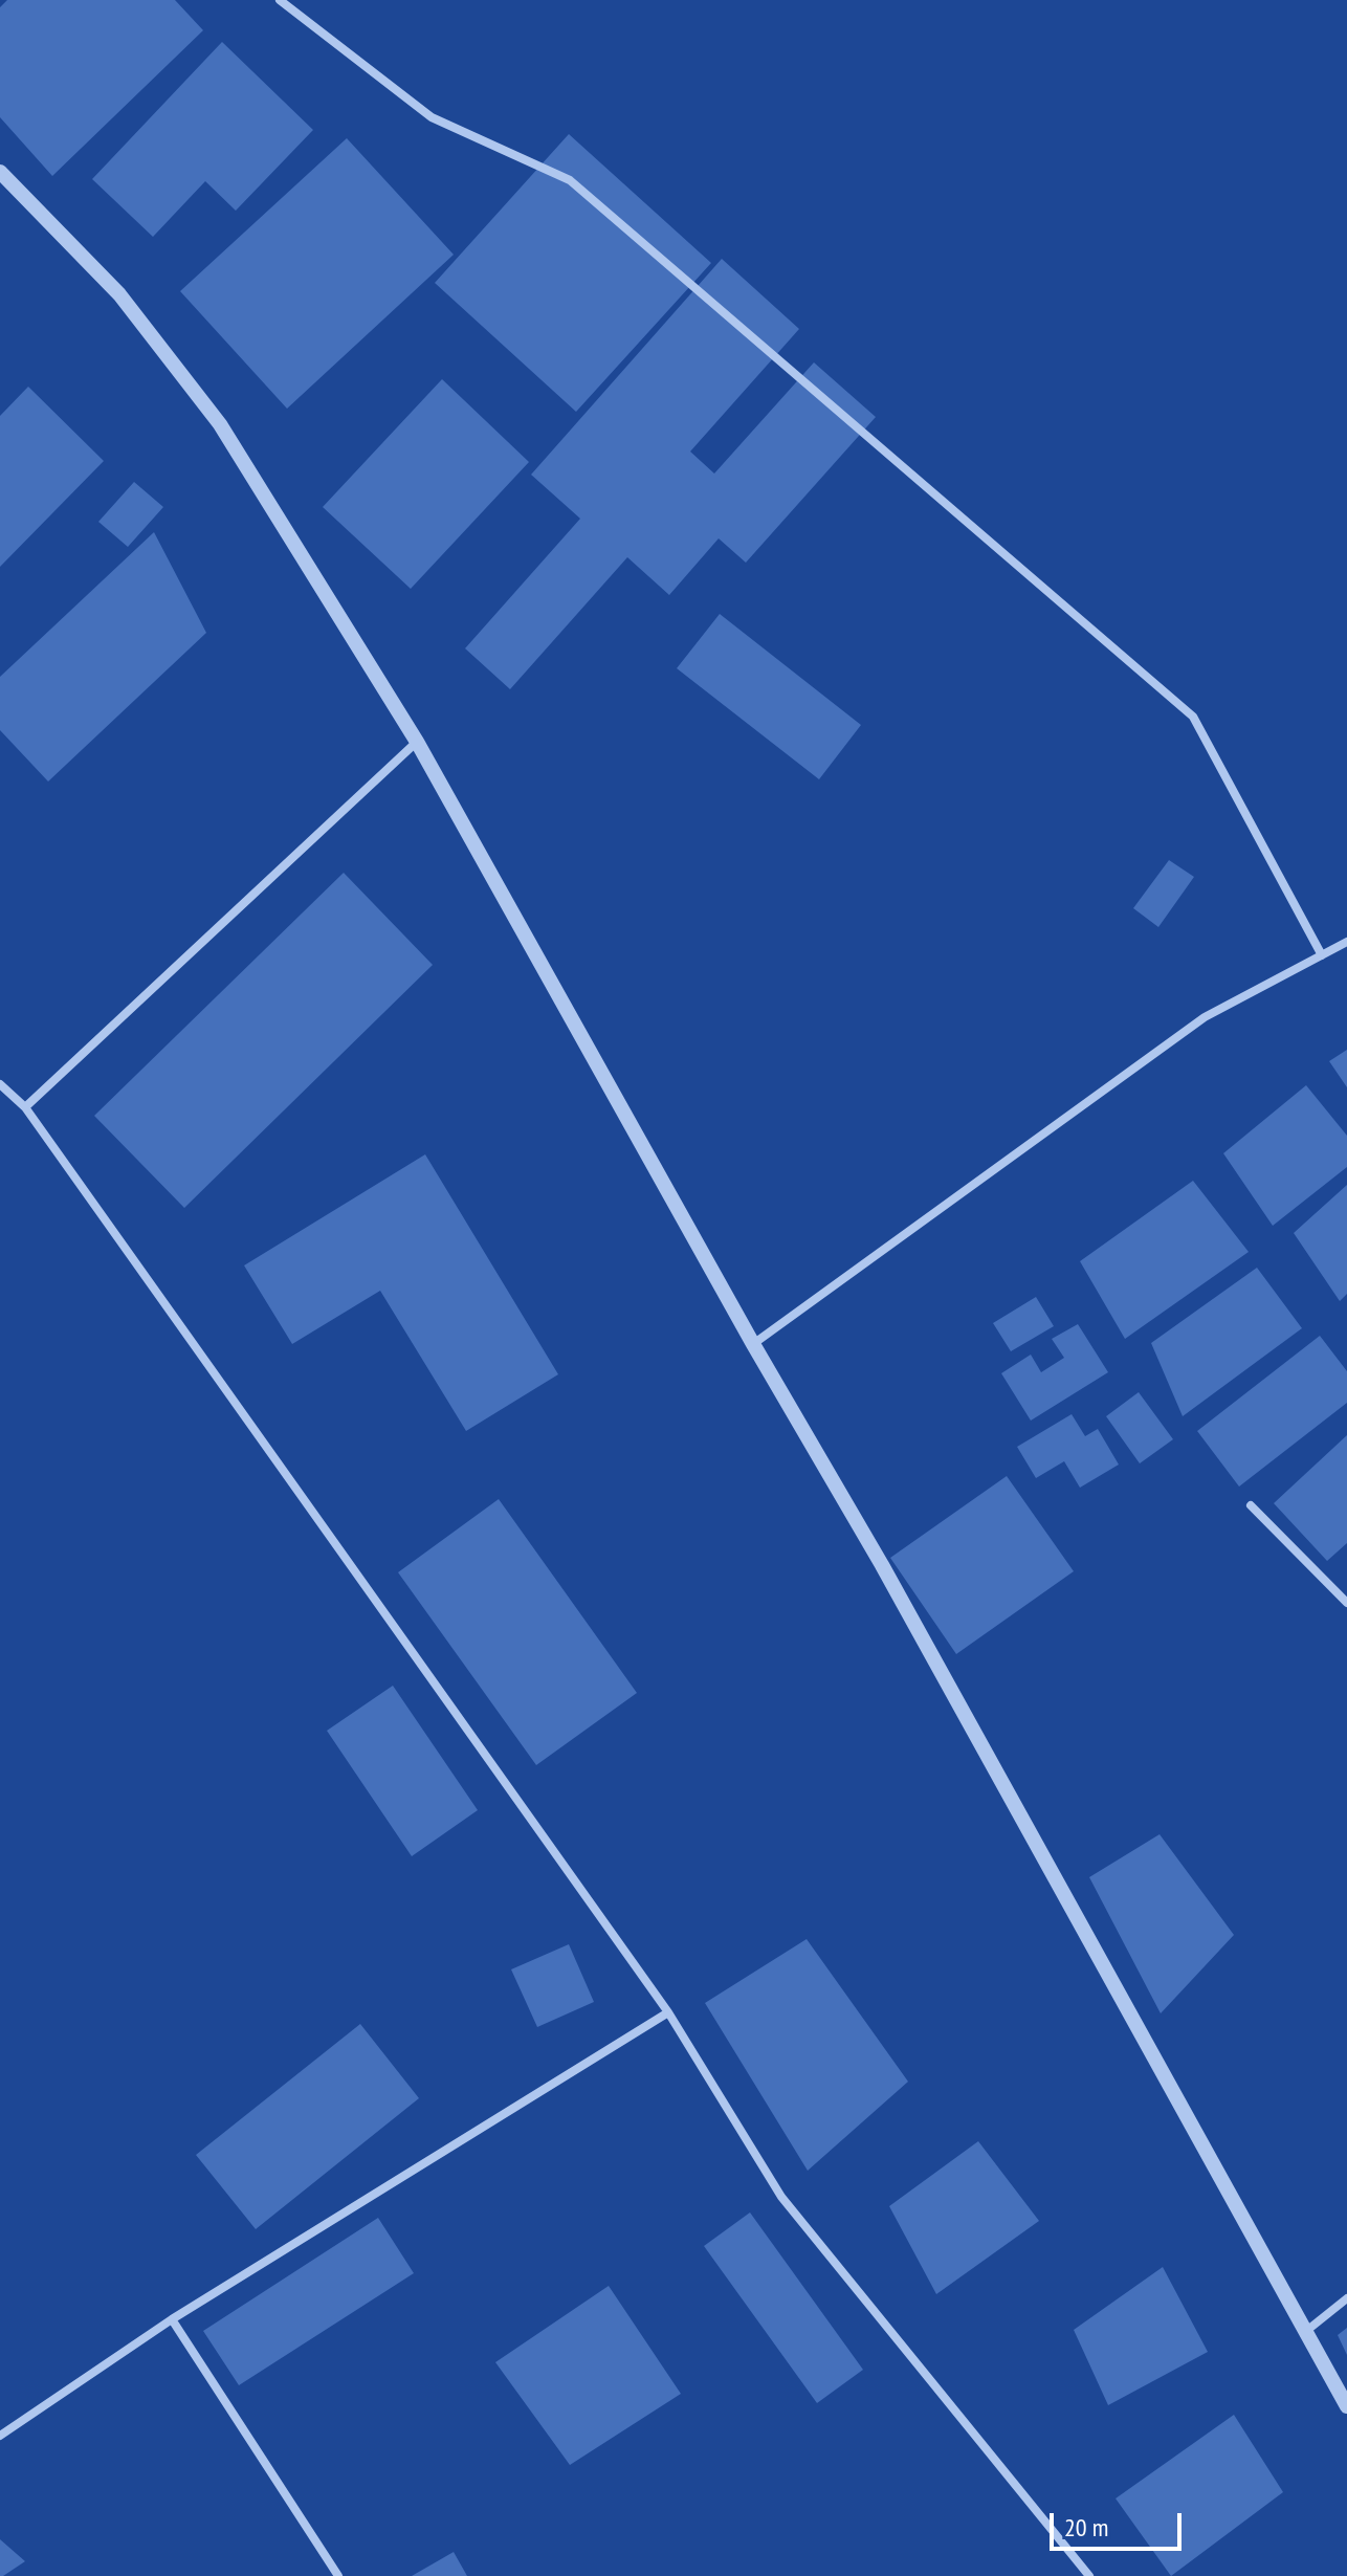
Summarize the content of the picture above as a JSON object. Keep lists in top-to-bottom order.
{
  "scale_bar": "20 m"
}
